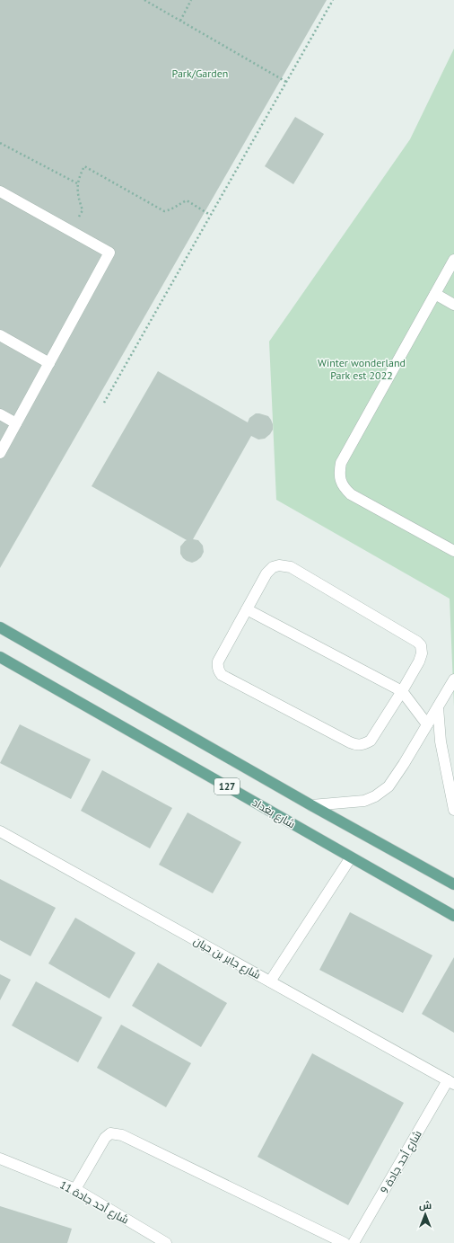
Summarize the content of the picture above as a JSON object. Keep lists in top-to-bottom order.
{
  "streets": {
    "main road": ["127", "شارع بغداد"],
    "street": ["شارع جابر بن حيان", "شارع أحد جادة 9", "شارع أحد جادة 11"]
  },
  "crossings": [
    ["شارع جابر بن حيان", "شارع أحد جادة 9"]
  ],
  "parks": ["Park/Garden", "Winter wonderland Park est 2022"],
  "north": "top"
}
